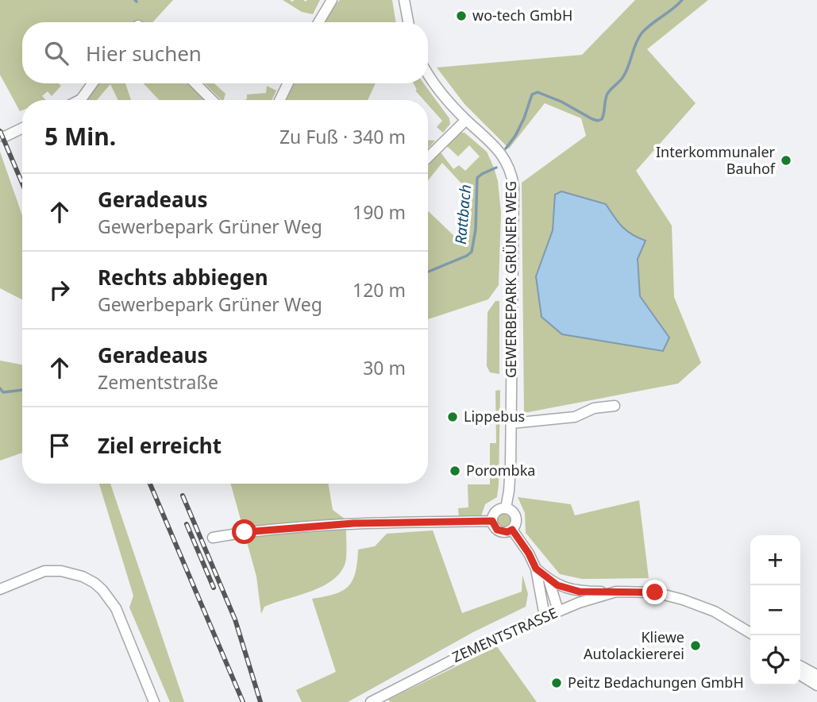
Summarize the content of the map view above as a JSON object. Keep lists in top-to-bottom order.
{
  "streets": {
    "street": ["GEWERBEPARK GRÜNER WEG", "ZEMENTSTRASSE"]
  },
  "crossings": [
    ["GEWERBEPARK GRÜNER WEG", "ZEMENTSTRASSE"]
  ],
  "water": ["Rattbach"],
  "places": [
    "wo-tech GmbH",
    "Interkommunaler Bauhof",
    "Lippebus",
    "Porombka",
    "Kliewe Autolackiererei",
    "Peitz Bedachungen GmbH"
  ],
  "page": {
    "search": "Hier suchen",
    "heading": ["5 Min.", "Zu Fuß · 340 m"],
    "list": [
      ["Geradeaus", "Gewerbepark Grüner Weg", "190 m"],
      ["Rechts abbiegen", "Gewerbepark Grüner Weg", "120 m"],
      ["Geradeaus", "Zementstraße", "30 m"],
      "Ziel erreicht"
    ],
    "map_buttons": ["+", "−"]
  }
}
